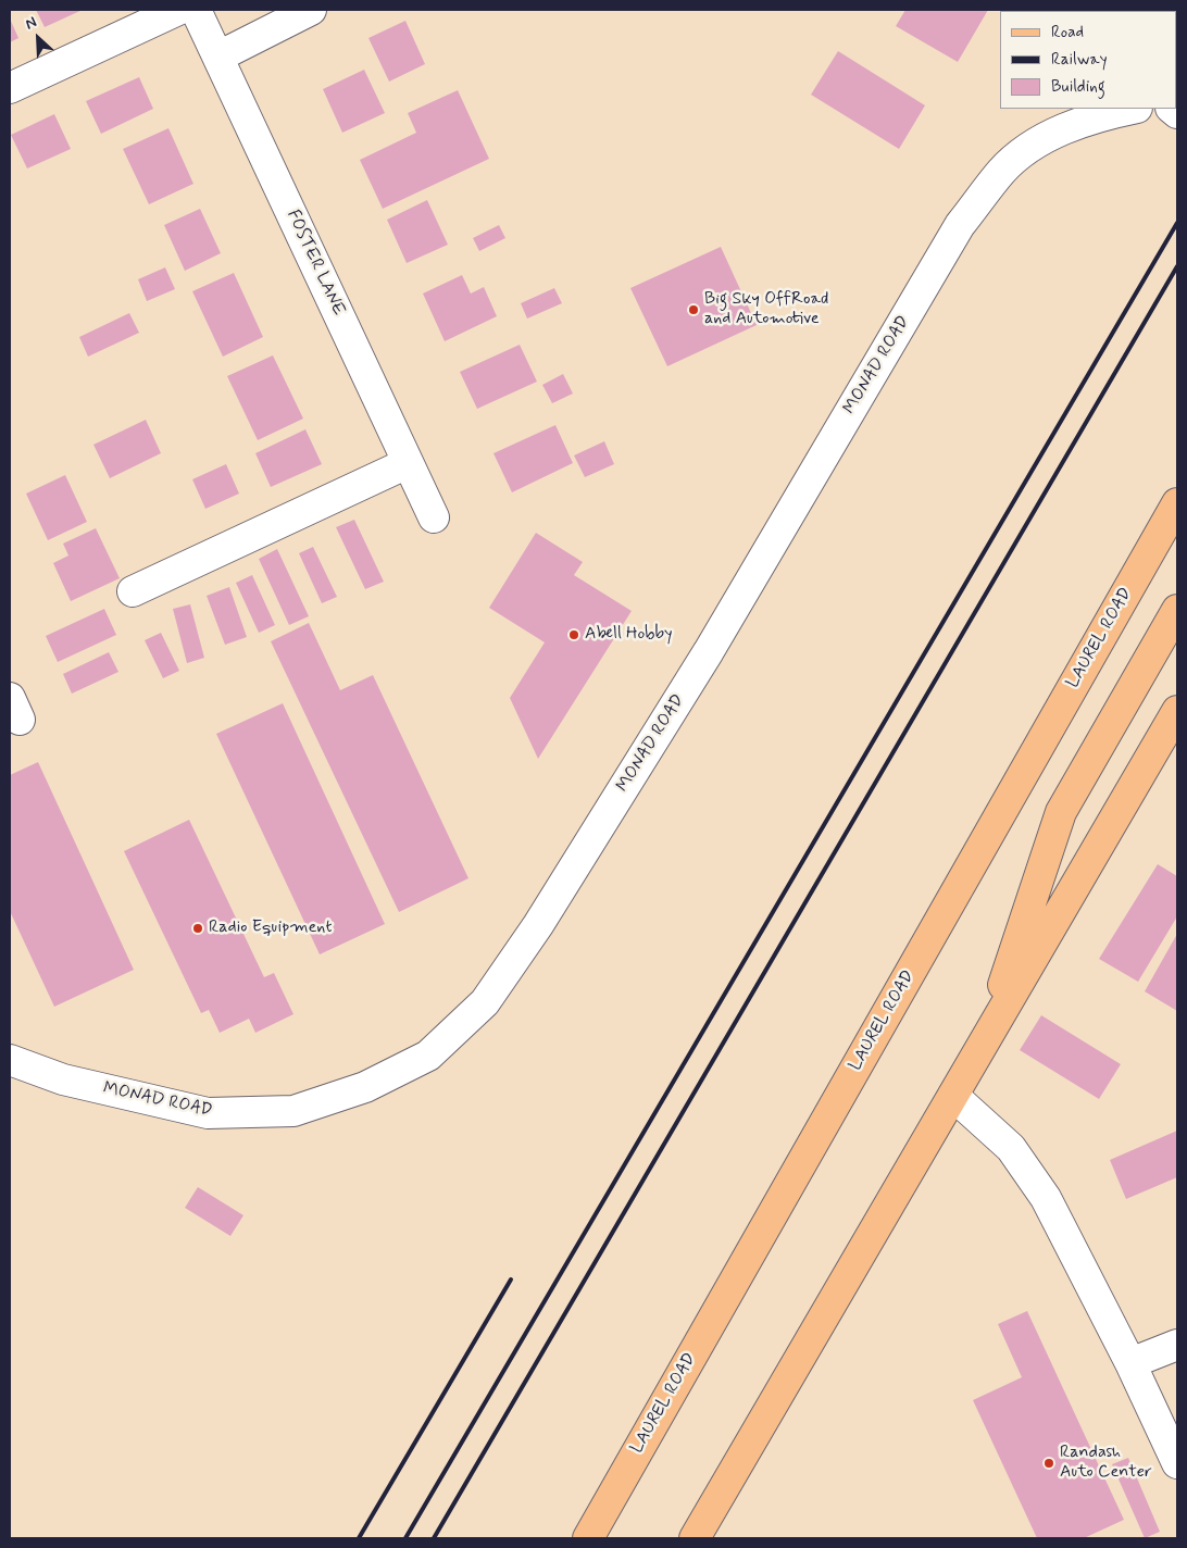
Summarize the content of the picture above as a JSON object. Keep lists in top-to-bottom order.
{
  "streets": {
    "main road": ["LAUREL ROAD"],
    "street": ["FOSTER LANE", "MONAD ROAD"]
  },
  "places": [
    "Big Sky OffRoad and Automotive",
    "Abell Hobby",
    "Radio Equipment",
    "Randash Auto Center"
  ],
  "legend": ["Road", "Railway", "Building"],
  "north": "top left"
}
